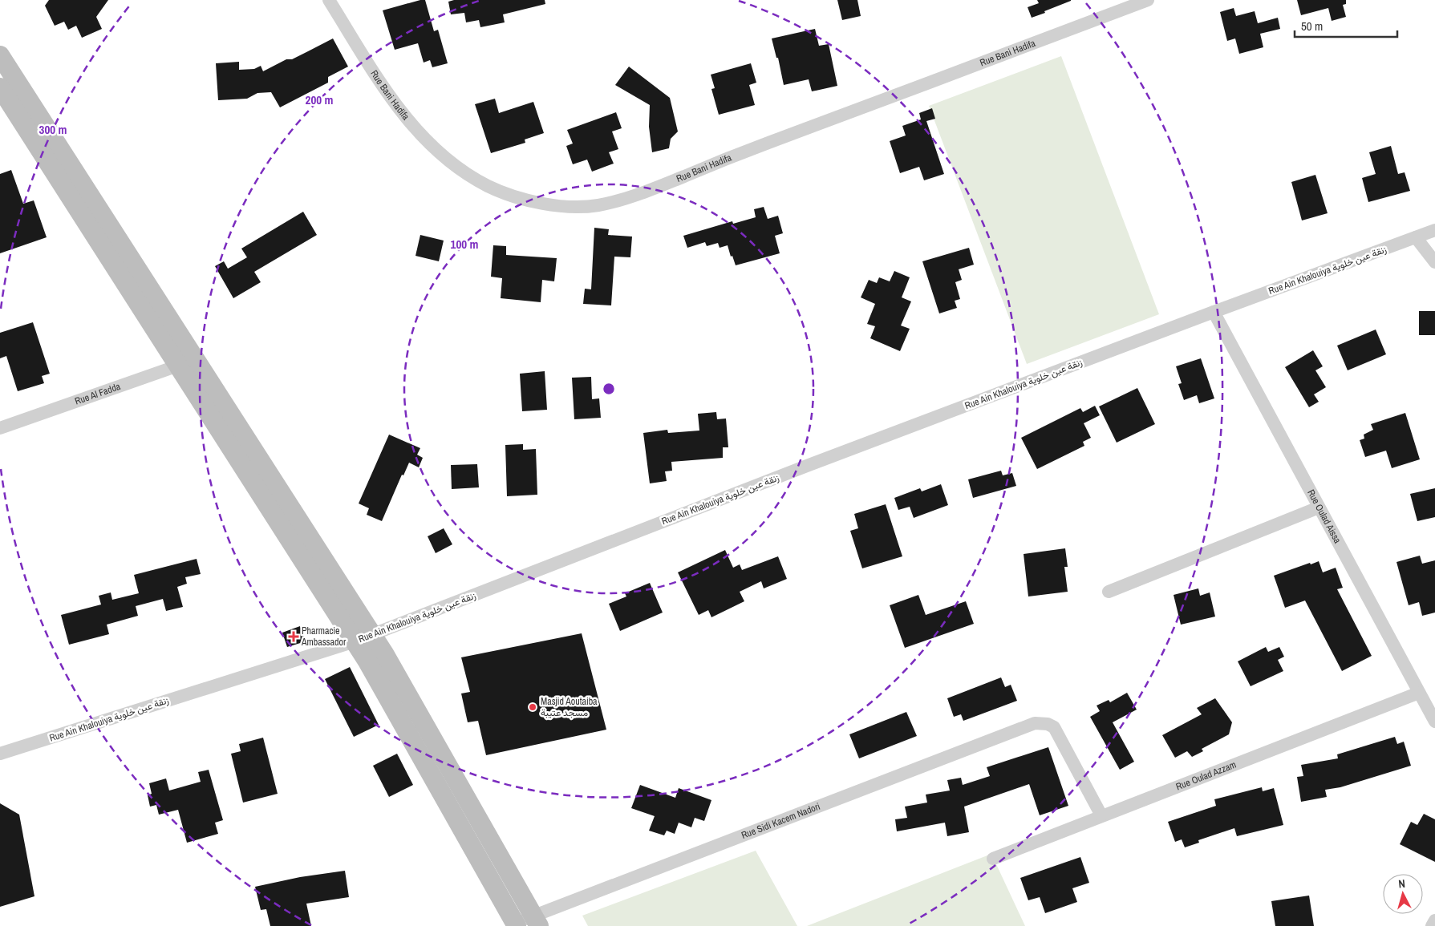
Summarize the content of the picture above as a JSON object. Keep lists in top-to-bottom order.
{
  "streets": {
    "street": [
      "Rue Bani Hadifa",
      "Rue Ain Khalouiya زنقة عين خلوية",
      "Rue Al Fadda",
      "Rue Oulad Aissa",
      "Rue Oulad Azzam",
      "Rue Sidi Kacem Nadori"
    ]
  },
  "crossings": [
    ["Rue Ain Khalouiya زنقة عين خلوية", "Rue Oulad Aissa"],
    ["Rue Oulad Aissa", "Rue Oulad Azzam"],
    ["Rue Oulad Azzam", "Rue Sidi Kacem Nadori"]
  ],
  "places": {
    "health": ["Pharmacie Ambassador"],
    "other": ["Masjid Aoutaiba مسجد عتيبة"]
  },
  "scale_bar": "50 m",
  "north": "top",
  "rings": ["200 m", "300 m", "100 m"]
}
